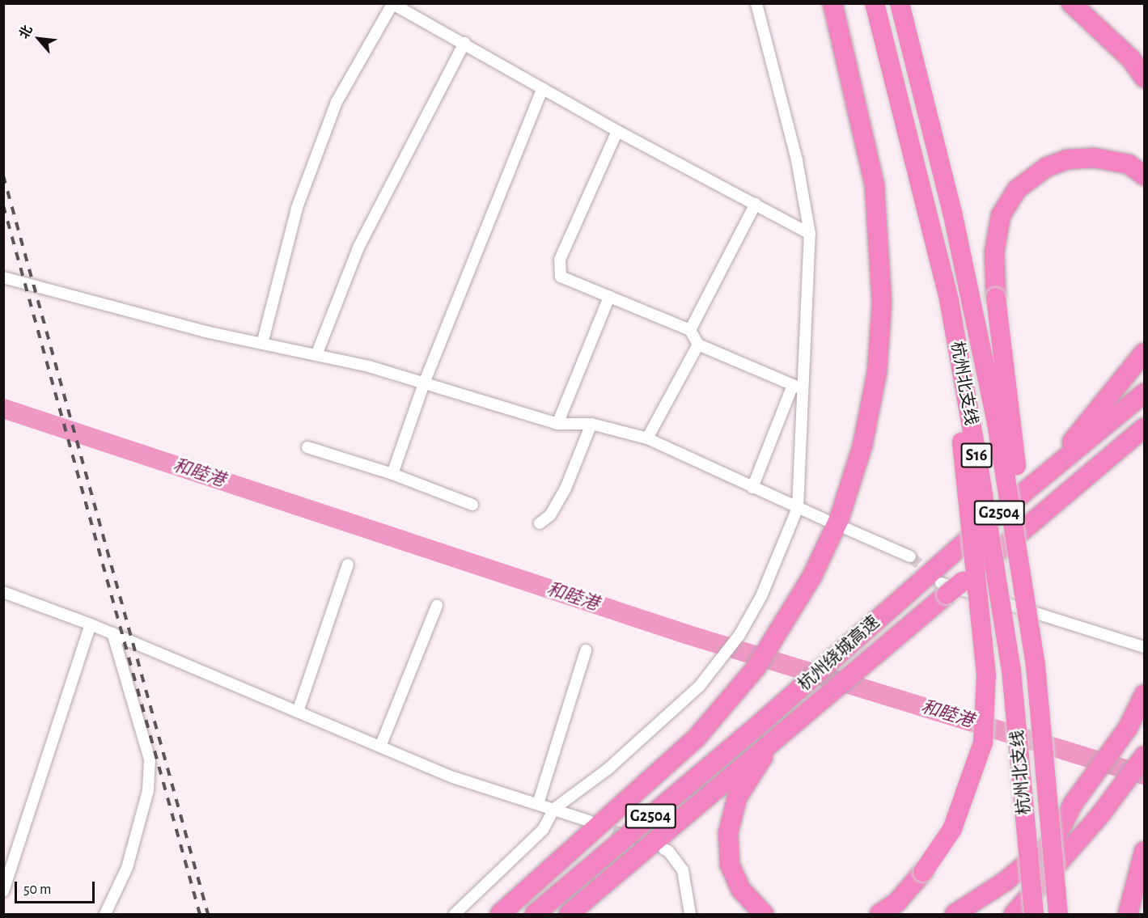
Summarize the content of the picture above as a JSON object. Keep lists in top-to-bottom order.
{
  "streets": {
    "highway": [
      "杭州北支线",
      "S16",
      "G2504",
      "杭州绕城高速"
    ]
  },
  "water": ["和睦港"],
  "scale_bar": "50 m",
  "north": "top left"
}
